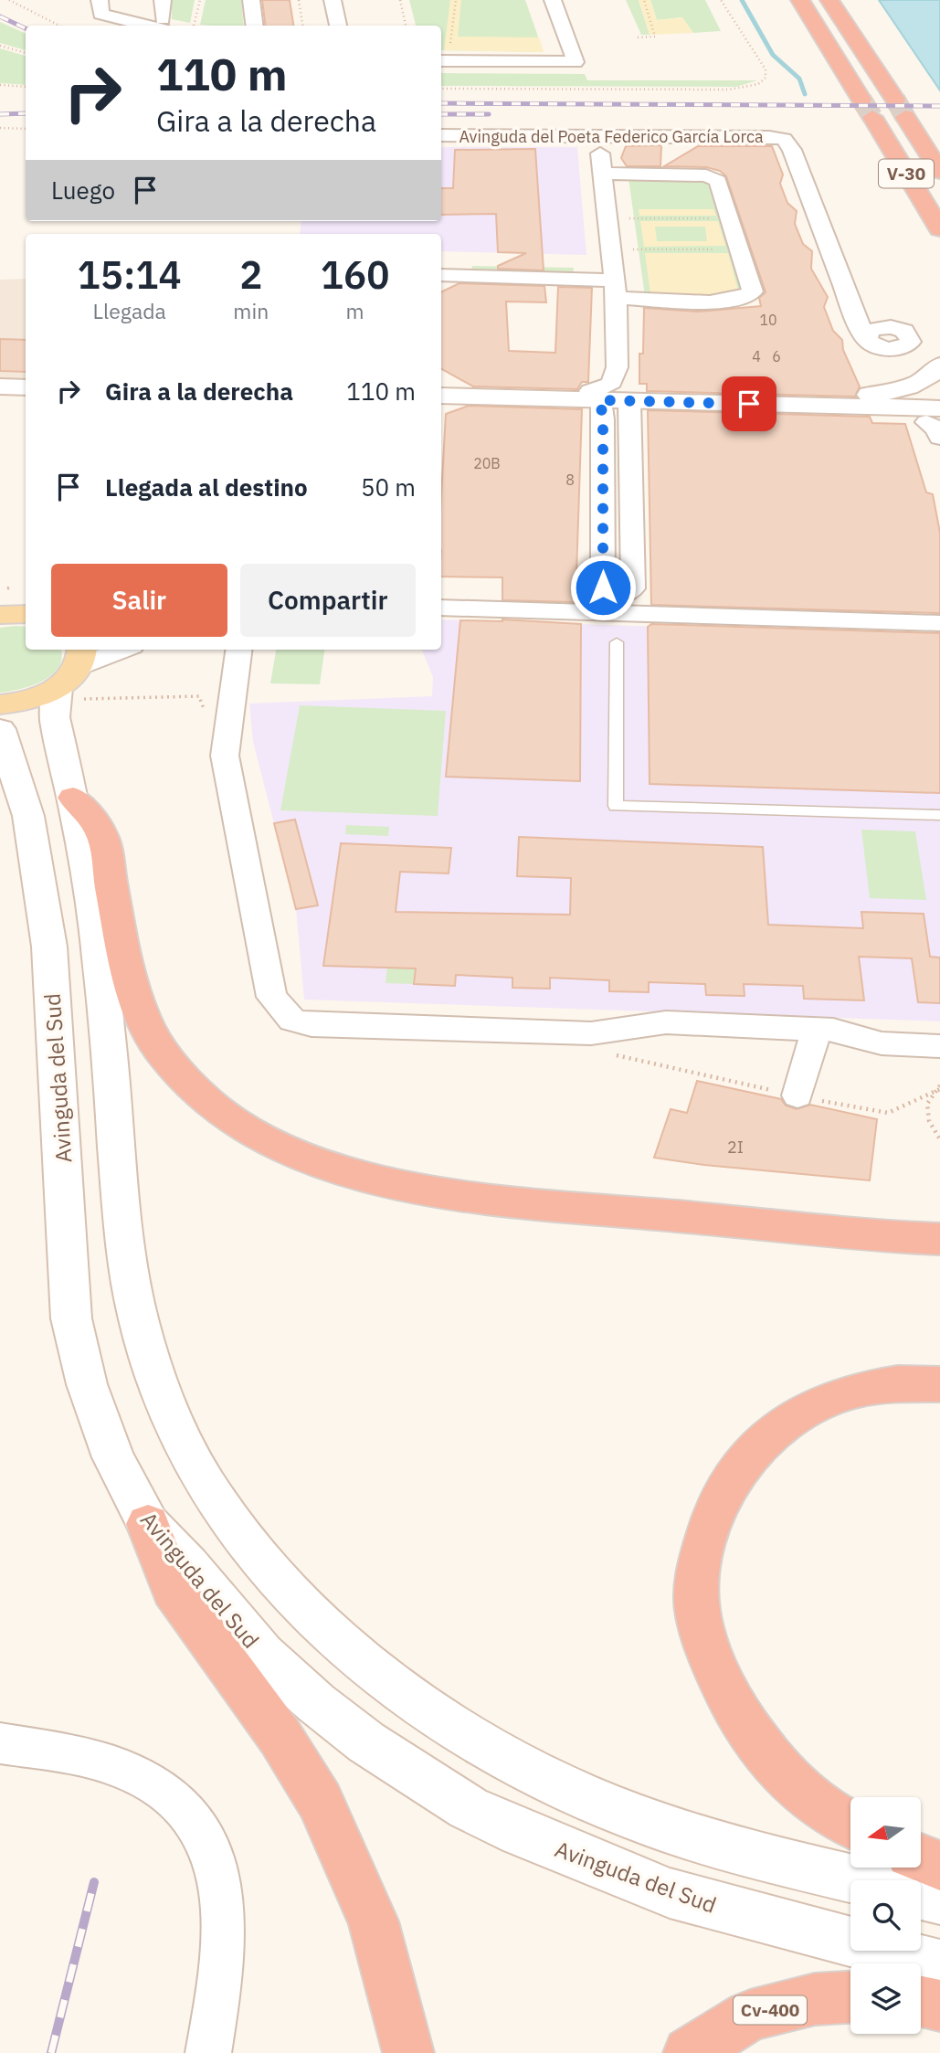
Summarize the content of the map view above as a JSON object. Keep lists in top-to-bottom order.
{
  "streets": {
    "highway": ["V-30", "Cv-400"],
    "main road": ["Avinguda del Sud"],
    "street": ["Avinguda del Poeta Federico García Lorca"]
  },
  "house_numbers": [
    "10",
    "4",
    "6",
    "20B",
    "8",
    "2I"
  ],
  "north": "left",
  "page": {
    "turn": ["110 m", "Gira a la derecha"],
    "then": "Luego",
    "eta": [
      "15:14",
      "Llegada",
      "2",
      "min",
      "160",
      "m"
    ],
    "list": [
      {
        "name": "Gira a la derecha",
        "value": "110 m"
      },
      {
        "name": "Llegada al destino",
        "value": "50 m"
      }
    ],
    "buttons": ["Salir", "Compartir"]
  }
}
